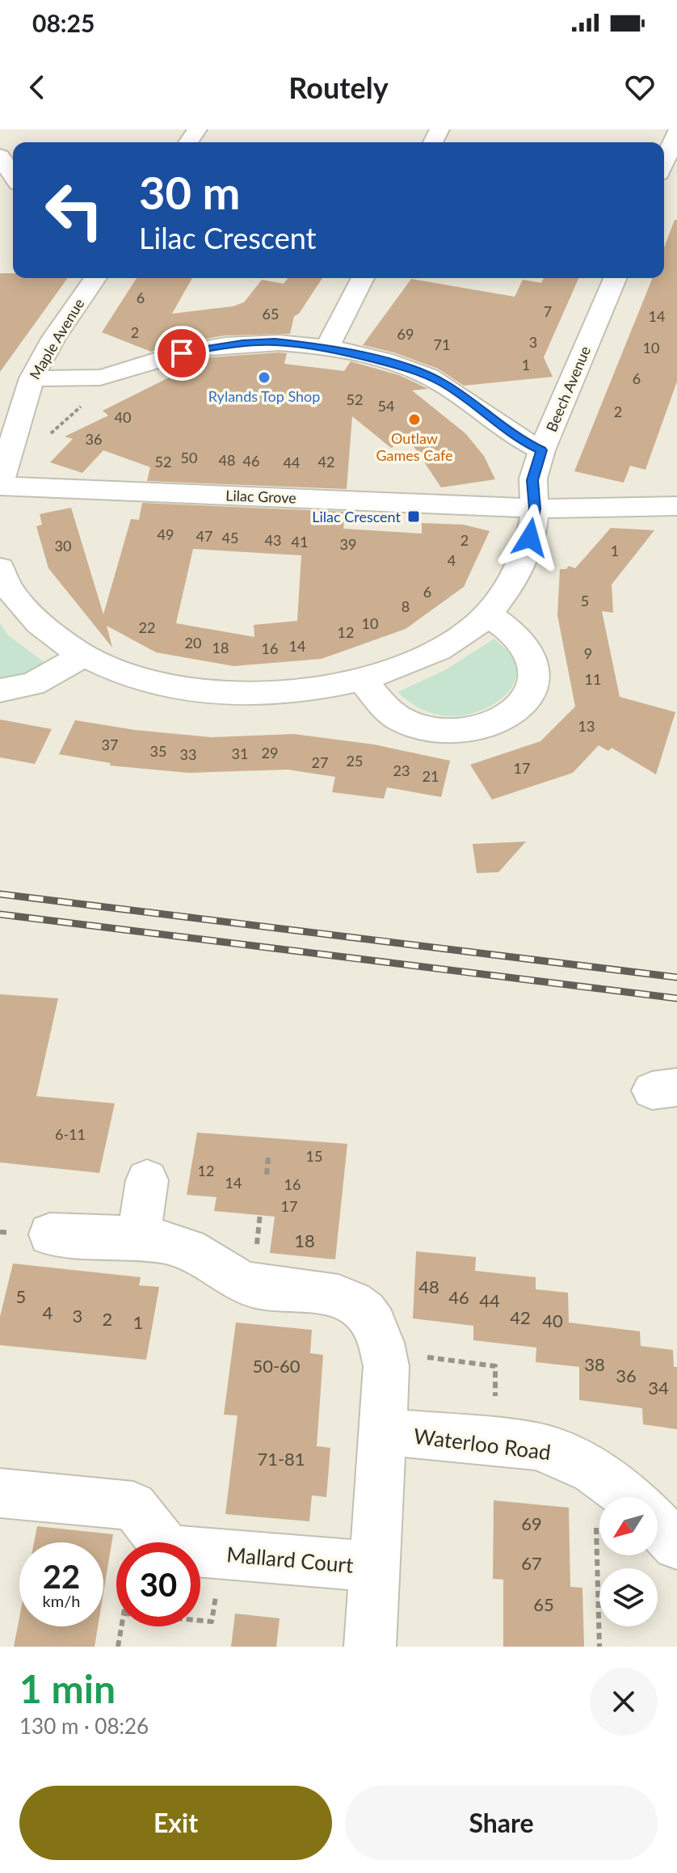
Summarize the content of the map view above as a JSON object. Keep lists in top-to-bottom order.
{
  "streets": {
    "street": [
      "Maple Avenue",
      "Beech Avenue",
      "Lilac Grove",
      "Waterloo Road",
      "Mallard Court"
    ]
  },
  "crossings": [
    ["Maple Avenue", "Lilac Grove"],
    ["Beech Avenue", "Lilac Grove"]
  ],
  "places": {
    "other": ["Rylands Top Shop", "Outlaw Games Cafe"],
    "transit": ["Lilac Crescent"]
  },
  "house_numbers": [
    "6",
    "7",
    "65",
    "14",
    "2",
    "69",
    "3",
    "71",
    "10",
    "1",
    "6",
    "52",
    "54",
    "2",
    "40",
    "36",
    "50",
    "48",
    "46",
    "52",
    "42",
    "44",
    "49",
    "47",
    "45",
    "43",
    "2",
    "41",
    "39",
    "30",
    "1",
    "4",
    "6",
    "5",
    "8",
    "10",
    "22",
    "12",
    "20",
    "14",
    "18",
    "16",
    "9",
    "11",
    "13",
    "37",
    "35",
    "29",
    "31",
    "33",
    "25",
    "27",
    "17",
    "23",
    "21",
    "6-11",
    "15",
    "12",
    "14",
    "16",
    "17",
    "18",
    "48",
    "5",
    "46",
    "44",
    "4",
    "3",
    "42",
    "2",
    "40",
    "1",
    "38",
    "50-60",
    "36",
    "34",
    "71-81",
    "69",
    "67",
    "65"
  ],
  "north": "bottom left",
  "page": {
    "status": "08:25",
    "header": "Routely",
    "turn": ["30 m", "Lilac Crescent"],
    "speed": "22 km/h",
    "limit": "30",
    "heading": ["1 min", "130 m · 08:26"],
    "buttons": ["Exit", "Share"]
  }
}
